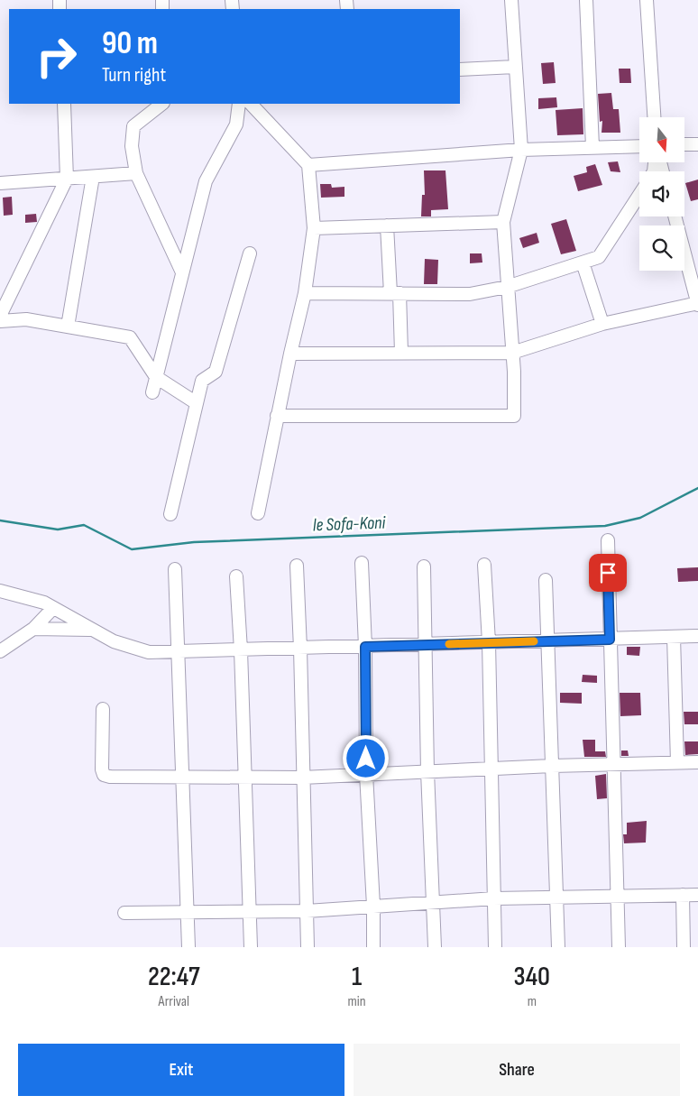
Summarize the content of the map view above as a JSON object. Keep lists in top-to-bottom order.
{
  "water": ["le Sofa-Koni"],
  "north": "bottom",
  "page": {
    "turn": ["90 m", "Turn right"],
    "eta": [
      "22:47",
      "Arrival",
      "1",
      "min",
      "340",
      "m"
    ],
    "buttons": ["Exit", "Share"]
  }
}
